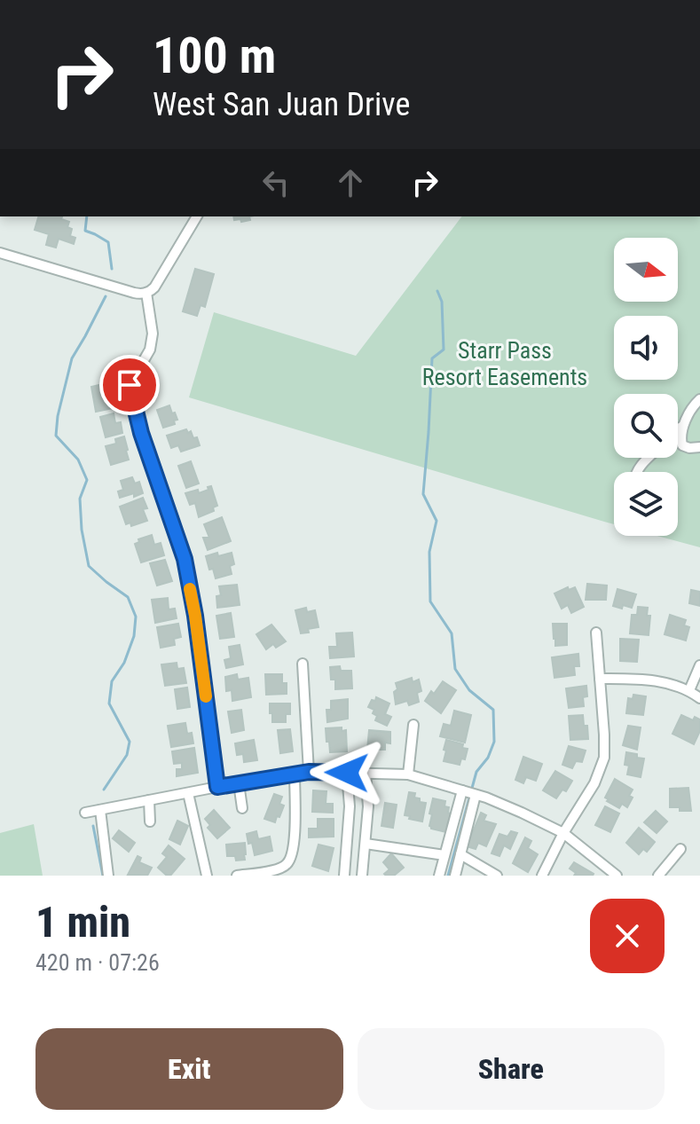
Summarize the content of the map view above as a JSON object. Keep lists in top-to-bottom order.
{
  "parks": ["Starr Pass Resort Easements"],
  "north": "right",
  "page": {
    "turn": ["100 m", "West San Juan Drive"],
    "heading": ["1 min", "420 m · 07:26"],
    "buttons": ["Exit", "Share"]
  }
}
